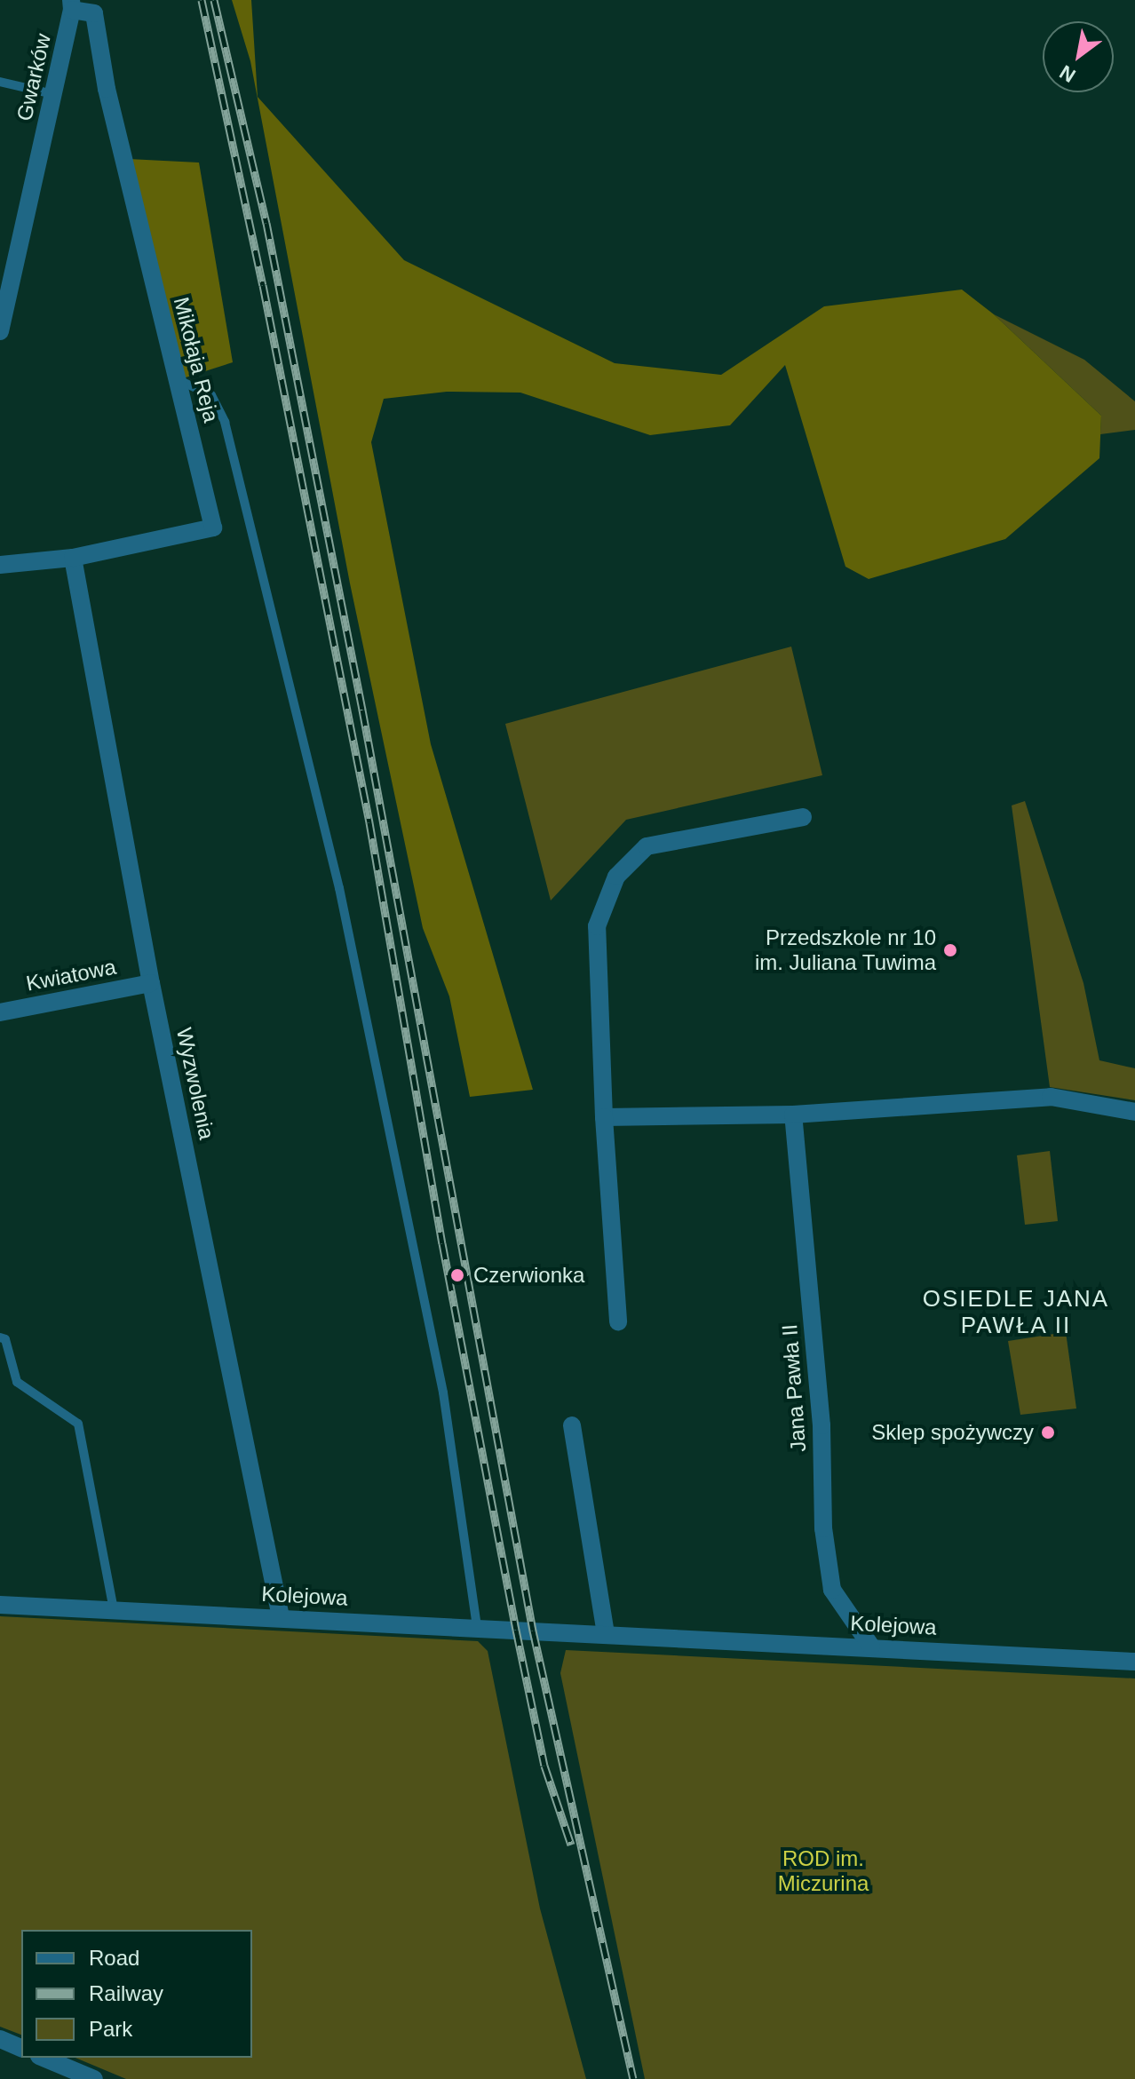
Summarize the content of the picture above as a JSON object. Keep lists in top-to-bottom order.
{
  "streets": {
    "street": [
      "Gwarków",
      "Mikołaja Reja",
      "Kwiatowa",
      "Wyzwolenia",
      "Jana Pawła II",
      "Kolejowa"
    ]
  },
  "crossings": [
    ["Gwarków", "Mikołaja Reja"],
    ["Mikołaja Reja", "Wyzwolenia"],
    ["Kwiatowa", "Wyzwolenia"],
    ["Wyzwolenia", "Kolejowa"],
    ["Jana Pawła II", "Kolejowa"]
  ],
  "districts": ["OSIEDLE JANA PAWŁA II"],
  "parks": ["ROD im. Miczurina"],
  "places": ["Przedszkole nr 10 im. Juliana Tuwima", "Czerwionka", "Sklep spożywczy"],
  "legend": ["Road", "Railway", "Park"],
  "north": "bottom left"
}
